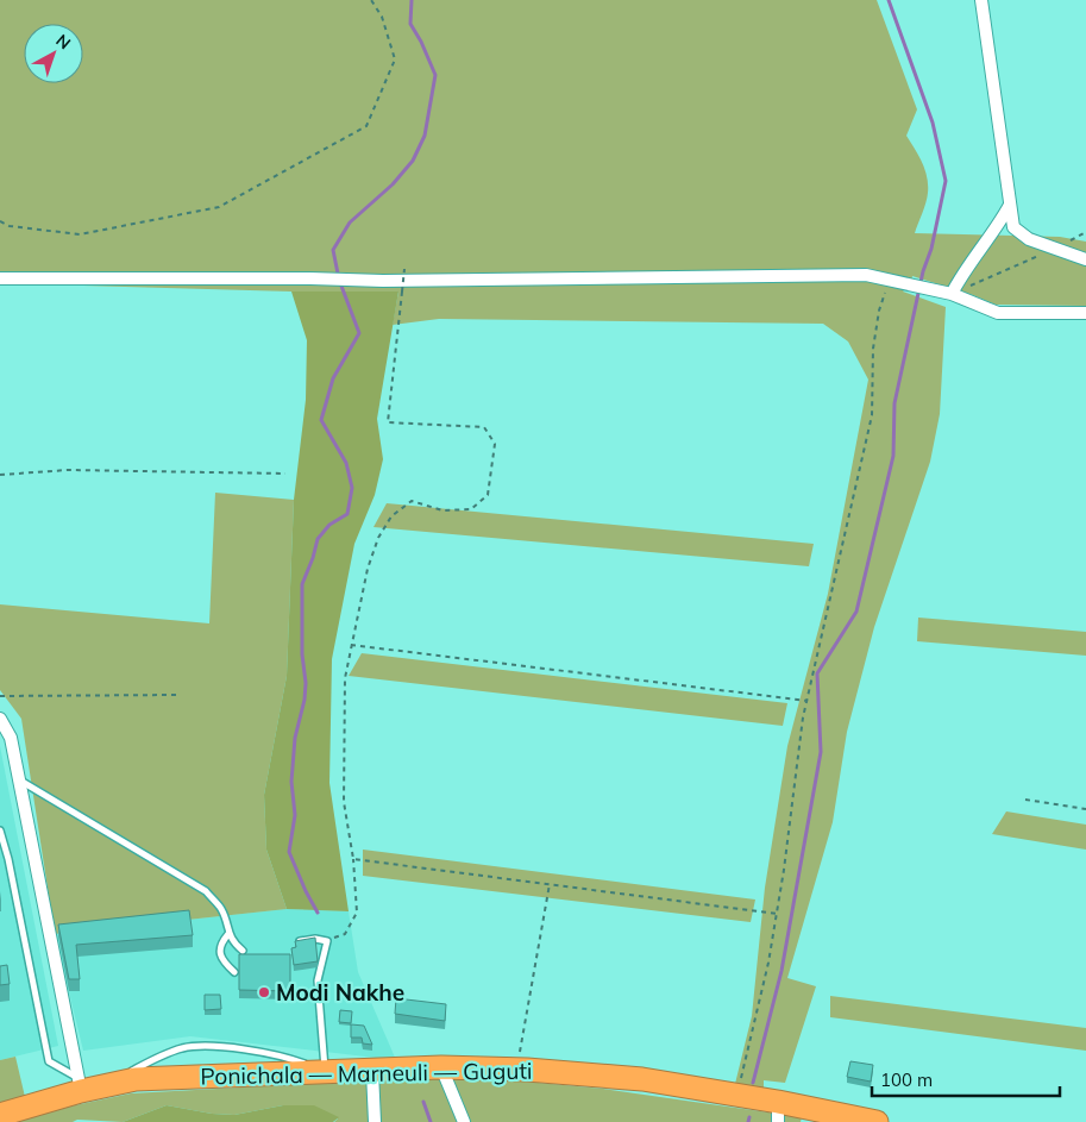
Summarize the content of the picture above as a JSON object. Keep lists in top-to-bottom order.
{
  "streets": {
    "highway": ["Ponichala — Marneuli — Guguti"]
  },
  "places": ["Modi Nakhe"],
  "scale_bar": "100 m",
  "north": "top right"
}
